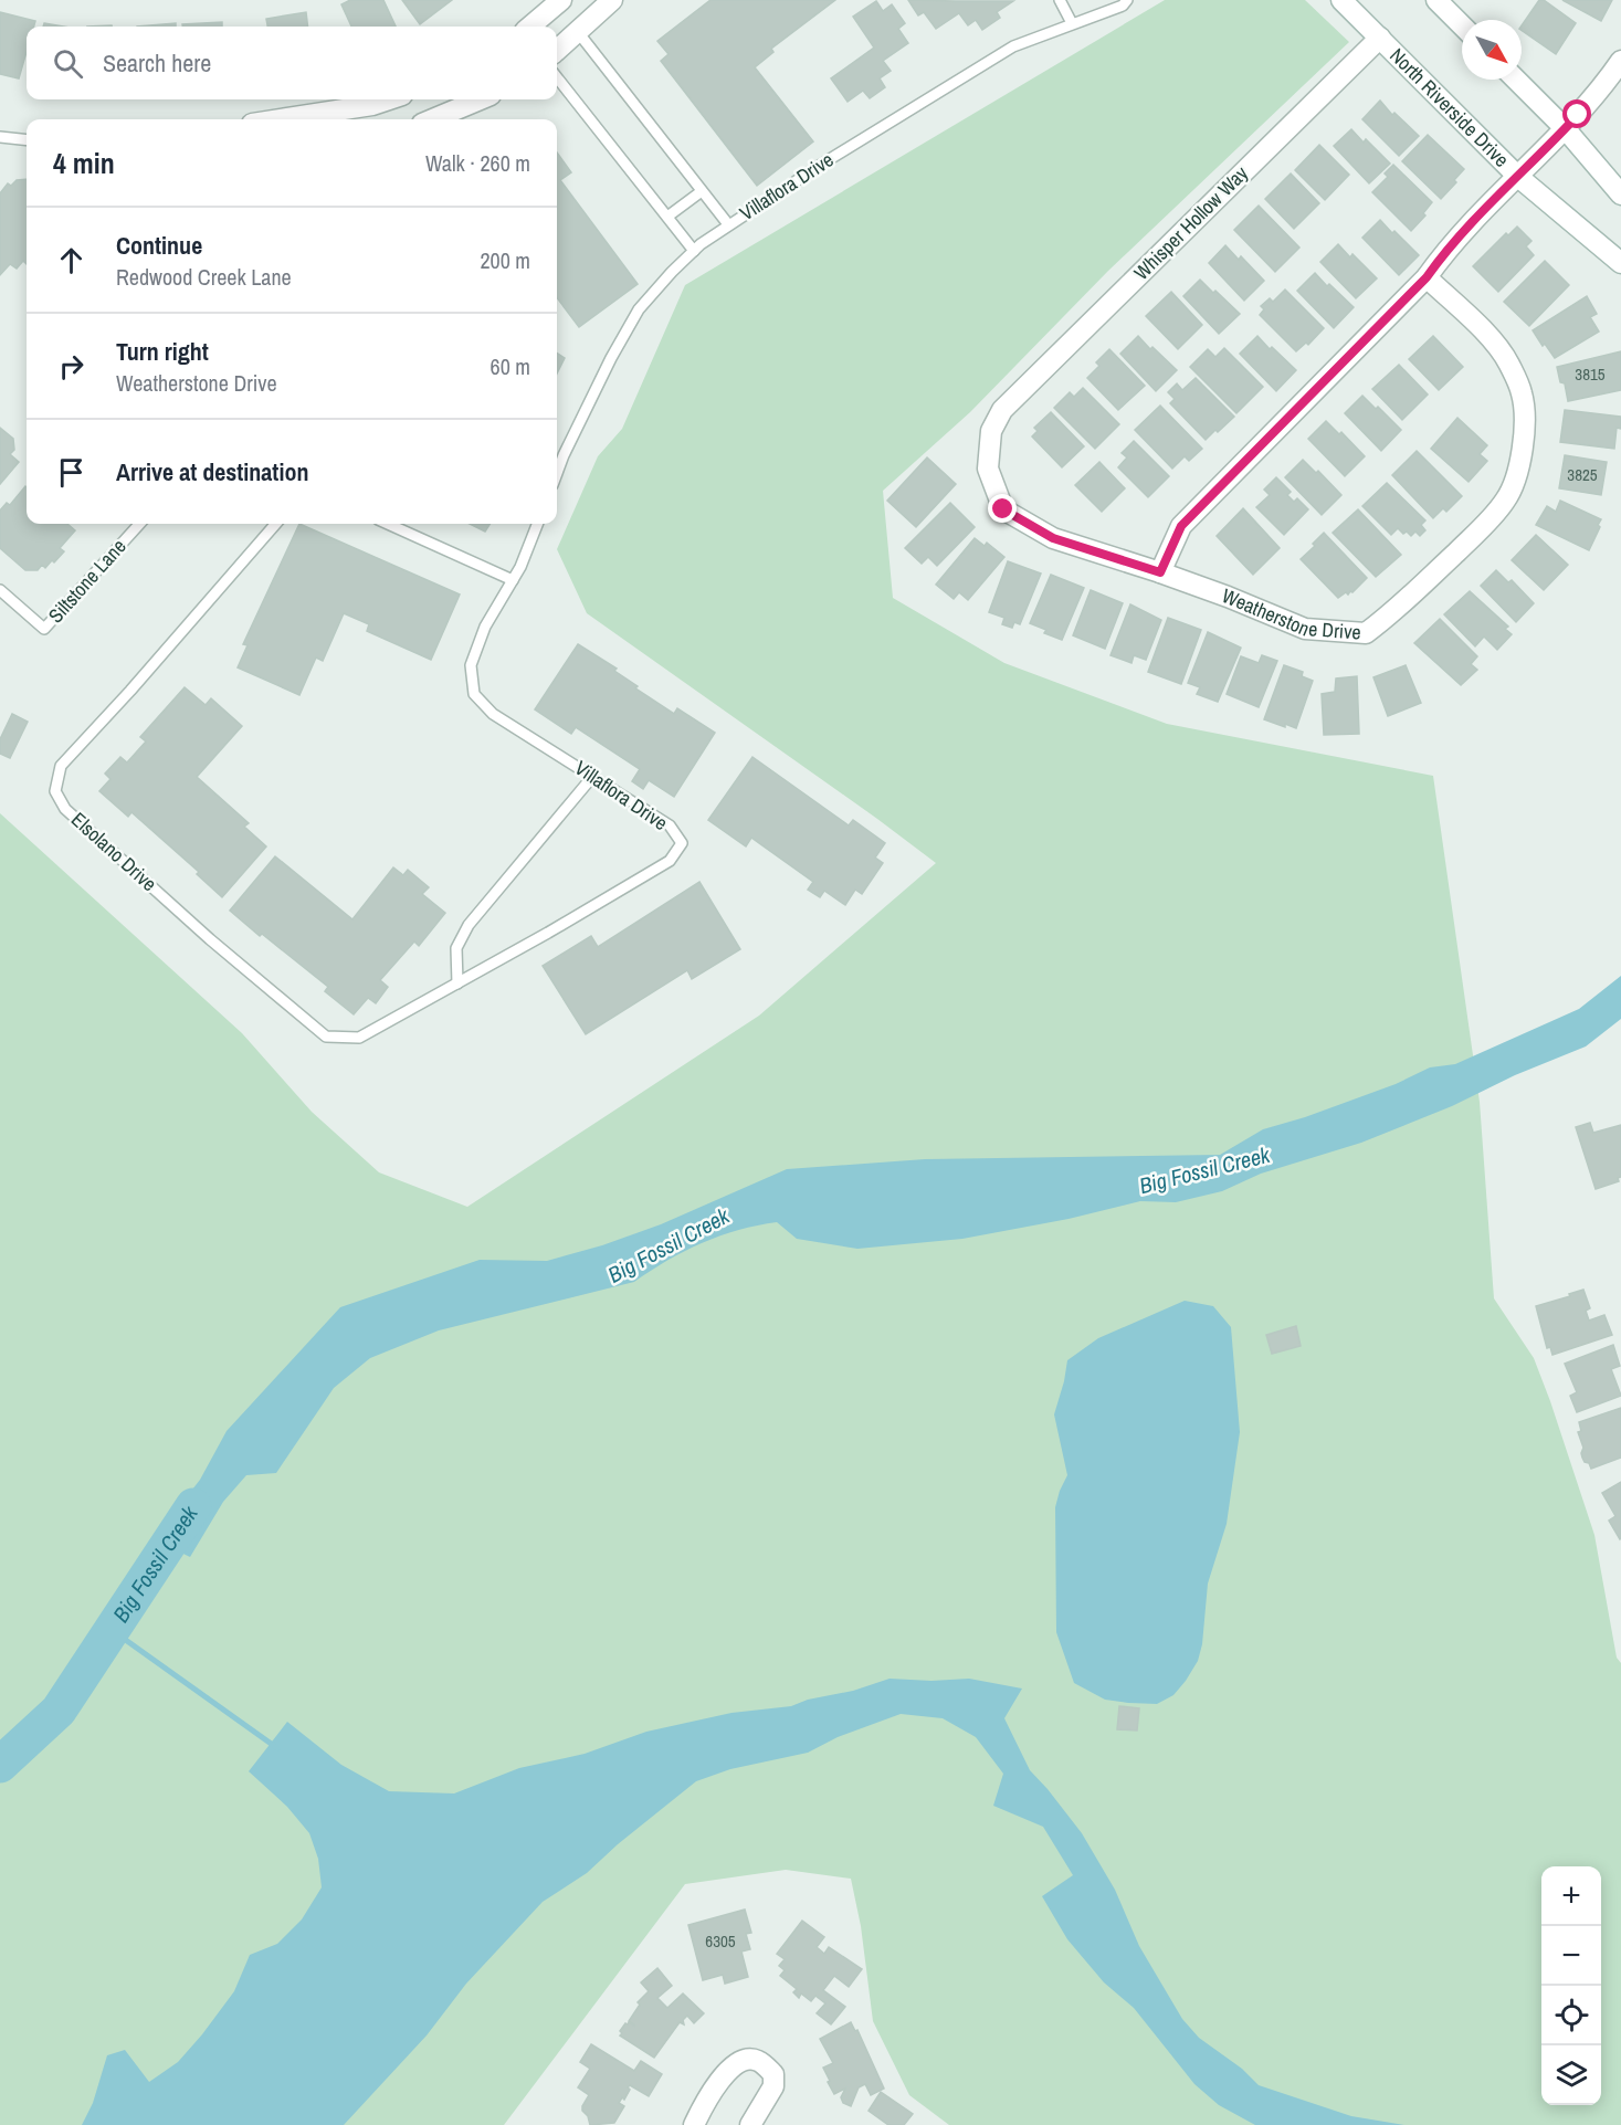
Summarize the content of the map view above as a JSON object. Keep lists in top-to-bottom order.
{
  "streets": {
    "street": ["North Riverside Drive", "Whisper Hollow Way", "Weatherstone Drive"],
    "lane": ["Villaflora Drive", "Siltstone Lane", "Elsolano Drive"]
  },
  "crossings": [
    ["North Riverside Drive", "Whisper Hollow Way"],
    ["Villaflora Drive", "Elsolano Drive"],
    ["Whisper Hollow Way", "Weatherstone Drive"]
  ],
  "water": ["Big Fossil Creek"],
  "house_numbers": ["3815", "3825", "6305"],
  "north": "bottom right",
  "page": {
    "search": "Search here",
    "heading": ["4 min", "Walk · 260 m"],
    "list": [
      ["Continue", "Redwood Creek Lane", "200 m"],
      ["Turn right", "Weatherstone Drive", "60 m"],
      "Arrive at destination"
    ],
    "map_buttons": ["+", "−"]
  }
}
